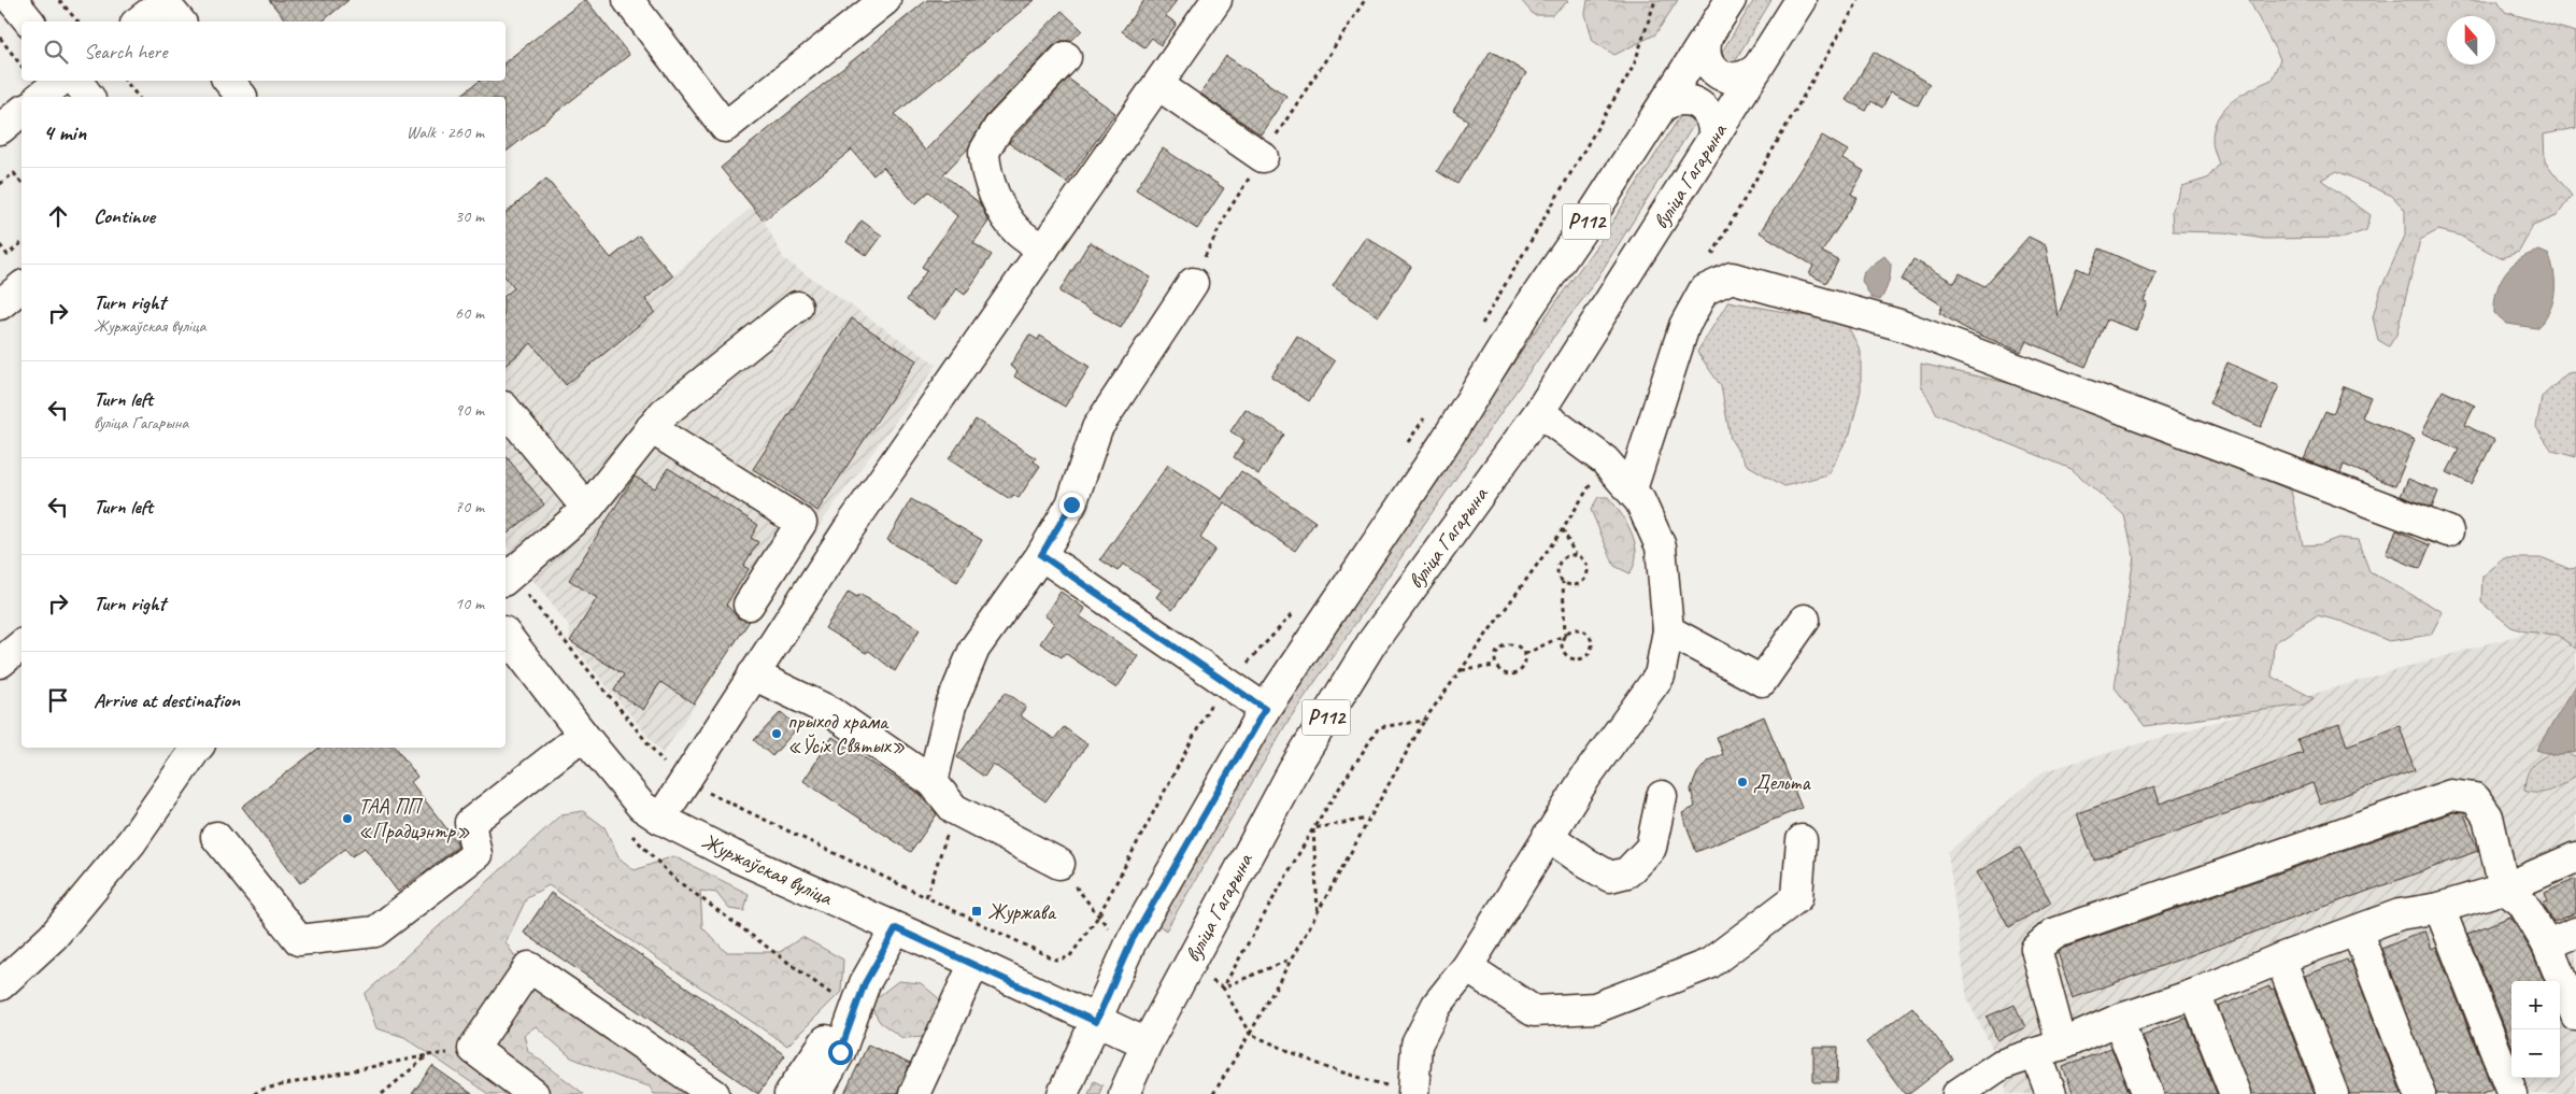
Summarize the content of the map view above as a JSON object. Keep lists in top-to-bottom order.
{
  "streets": {
    "main road": ["вуліца Гагарына", "Р112", "Журжаўская вуліца"]
  },
  "crossings": [
    ["вуліца Гагарына", "Журжаўская вуліца"],
    ["Р112", "Журжаўская вуліца"]
  ],
  "places": {
    "other": ["прыход храма «Ўсіх Святых»", "Дельта", "ТАА ПП «Прадцэнтр»"],
    "transit": ["Журжава"]
  },
  "north": "top",
  "page": {
    "search": "Search here",
    "heading": ["4 min", "Walk · 260 m"],
    "list": [
      ["Continue", "30 m"],
      ["Turn right", "Журжаўская вуліца", "60 m"],
      ["Turn left", "вуліца Гагарына", "90 m"],
      ["Turn left", "70 m"],
      ["Turn right", "10 m"],
      "Arrive at destination"
    ],
    "map_buttons": ["+", "−"]
  }
}
